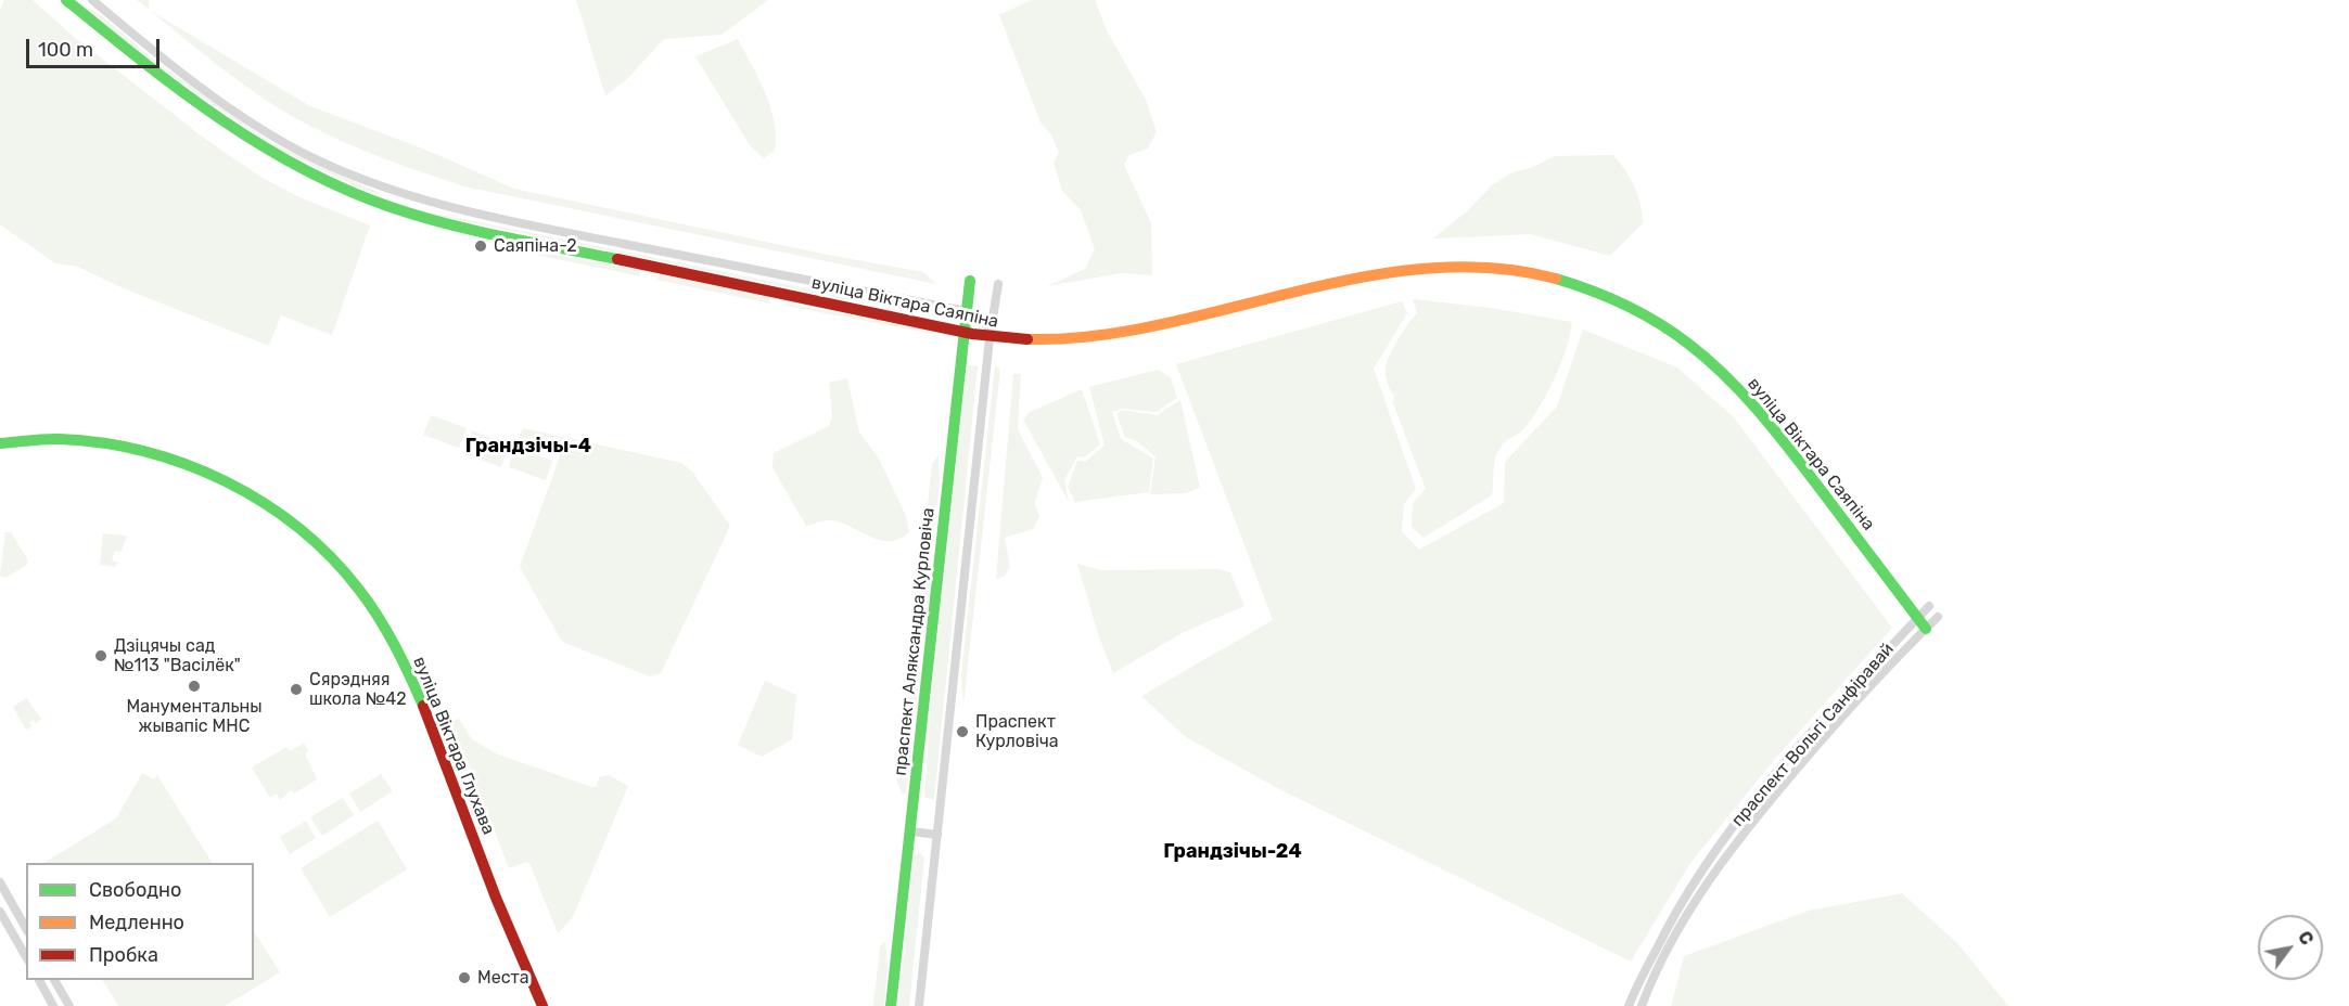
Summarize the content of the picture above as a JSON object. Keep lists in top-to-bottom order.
{
  "streets": {
    "street": [
      "вуліца Віктара Саяпіна",
      "праспект Аляксандра Курловіча",
      "праспект Вольгі Санфіравай",
      "вуліца Віктара Глухава"
    ]
  },
  "crossings": [
    ["вуліца Віктара Саяпіна", "праспект Аляксандра Курловіча"],
    ["вуліца Віктара Саяпіна", "праспект Вольгі Санфіравай"]
  ],
  "districts": ["Грандзічы-4", "Грандзічы-24"],
  "places": [
    "Саяпіна-2",
    "Дзіцячы сад №113 \"Васілёк\"",
    "Манументальны жывапіс МНС",
    "Сярэдняя школа №42",
    "Праспект Курловіча",
    "Места"
  ],
  "legend": ["Свободно", "Медленно", "Пробка"],
  "scale_bar": "100 m",
  "north": "top right"
}
